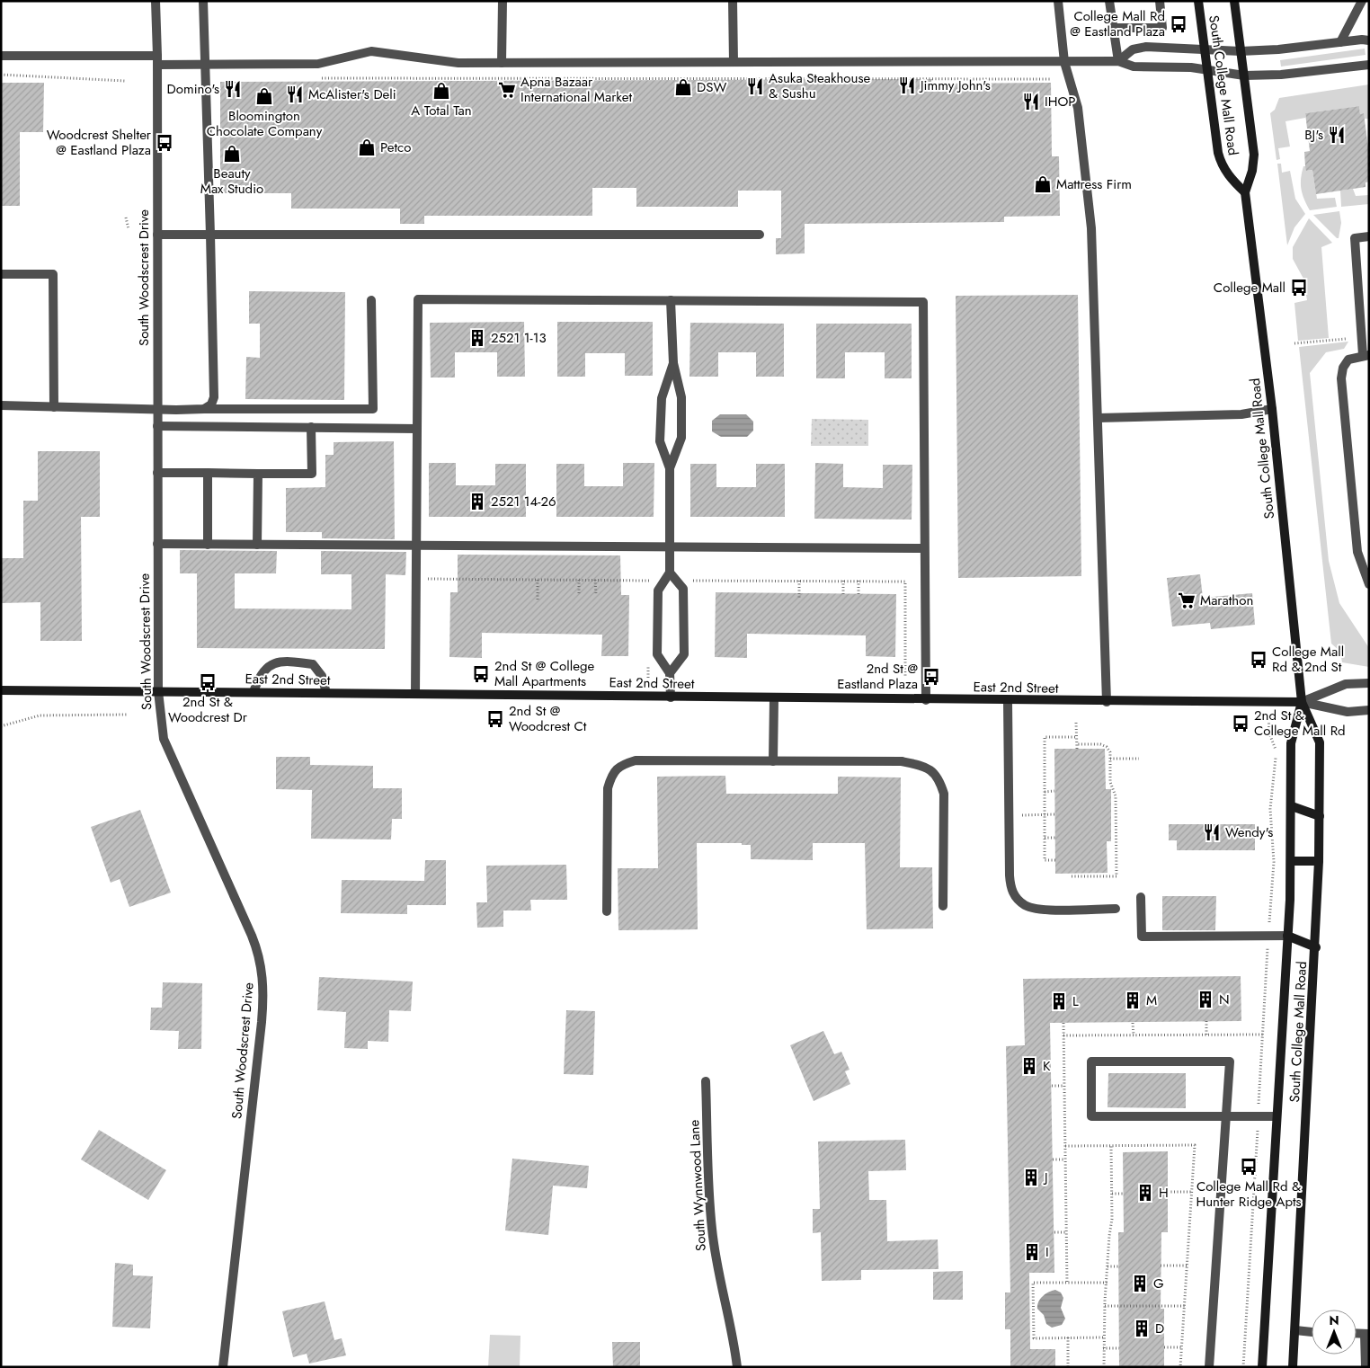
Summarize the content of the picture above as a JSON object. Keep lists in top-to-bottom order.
{
  "streets": {
    "main road": ["South College Mall Road", "East 2nd Street"],
    "street": ["South Woodscrest Drive", "South Wynnwood Lane"]
  },
  "crossings": [
    ["South College Mall Road", "East 2nd Street"],
    ["South Woodscrest Drive", "East 2nd Street"]
  ],
  "places": {
    "bus stop": [
      "College Mall Rd @ Eastland Plaza",
      "Woodcrest Shelter @ Eastland Plaza",
      "College Mall",
      "College Mall Rd & 2nd St",
      "2nd St @ College Mall Apartments",
      "2nd St @ Eastland Plaza",
      "2nd St & Woodcrest Dr",
      "2nd St @ Woodcrest Ct",
      "2nd St & College Mall Rd",
      "College Mall Rd & Hunter Ridge Apts"
    ],
    "restaurant": [
      "Jimmy John's",
      "Asuka Steakhouse & Sushu",
      "Domino's",
      "McAlister's Deli",
      "IHOP",
      "BJ's",
      "Wendy's"
    ],
    "shop": [
      "DSW",
      "A Total Tan",
      "Bloomington Chocolate Company",
      "Petco",
      "Beauty Max Studio",
      "Mattress Firm"
    ],
    "supermarket": ["Apna Bazaar International Market", "Marathon"],
    "building": [
      "2521 1-13",
      "2521 14-26",
      "N",
      "M",
      "L",
      "K",
      "J",
      "H",
      "I",
      "G",
      "D"
    ]
  },
  "north": "top"
}
